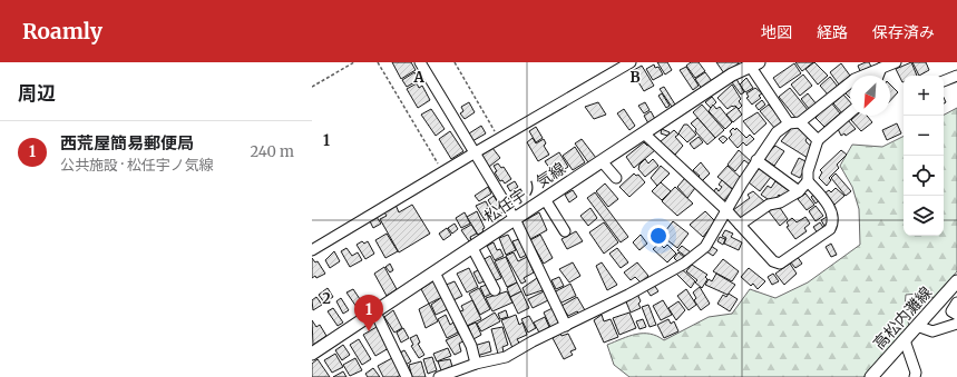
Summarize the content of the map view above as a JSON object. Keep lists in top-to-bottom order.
{
  "streets": {
    "main road": ["松任宇ノ気線", "高松内灘線"]
  },
  "north": "bottom left",
  "page": {
    "header": "Roamly",
    "nav": ["地図", "経路", "保存済み"],
    "heading": "周辺",
    "map_buttons": ["+", "−"],
    "list": [
      {
        "mark": "1",
        "name": "西荒屋簡易郵便局",
        "note": "公共施設 · 松任宇ノ気線",
        "value": "240 m"
      }
    ],
    "pins": "1"
  },
  "grid": {
    "columns": ["A", "B"],
    "rows": ["1", "2"]
  }
}
